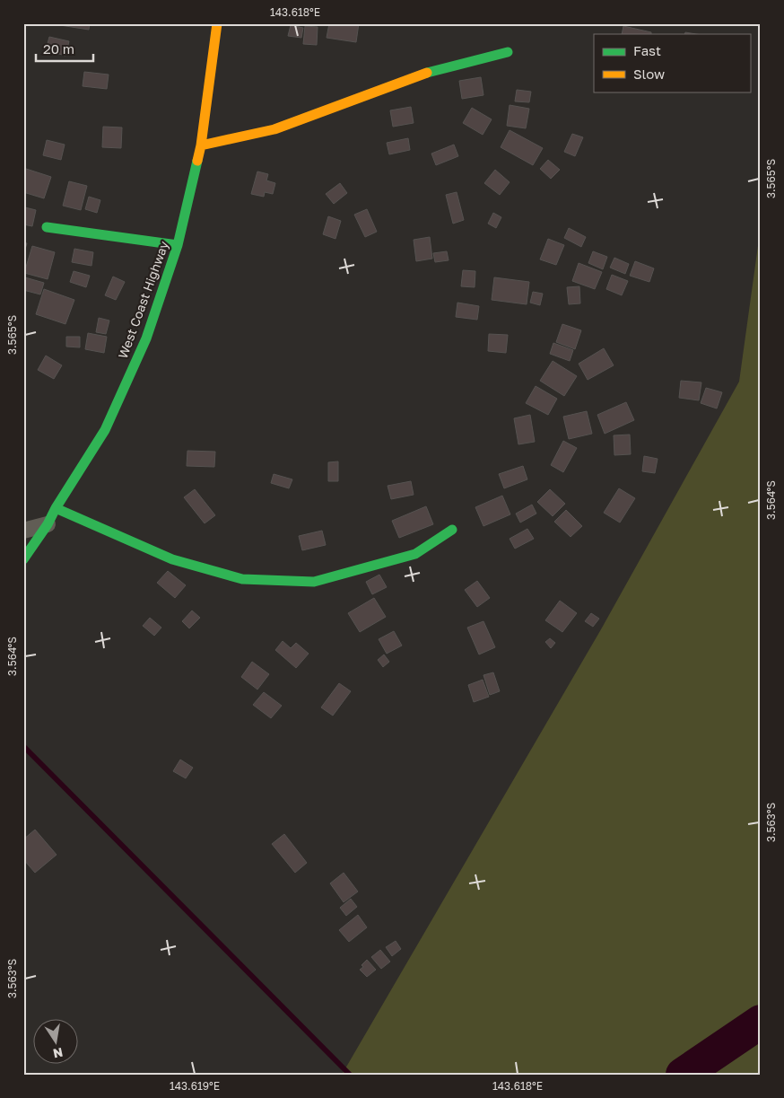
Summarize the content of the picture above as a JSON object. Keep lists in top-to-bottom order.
{
  "streets": {
    "street": ["West Coast Highway"]
  },
  "legend": ["Fast", "Slow"],
  "scale_bar": "20 m",
  "north": "bottom",
  "coordinates": [
    "143.618°E",
    "3.565°S",
    "3.564°S",
    "3.563°S",
    "143.619°E"
  ]
}
